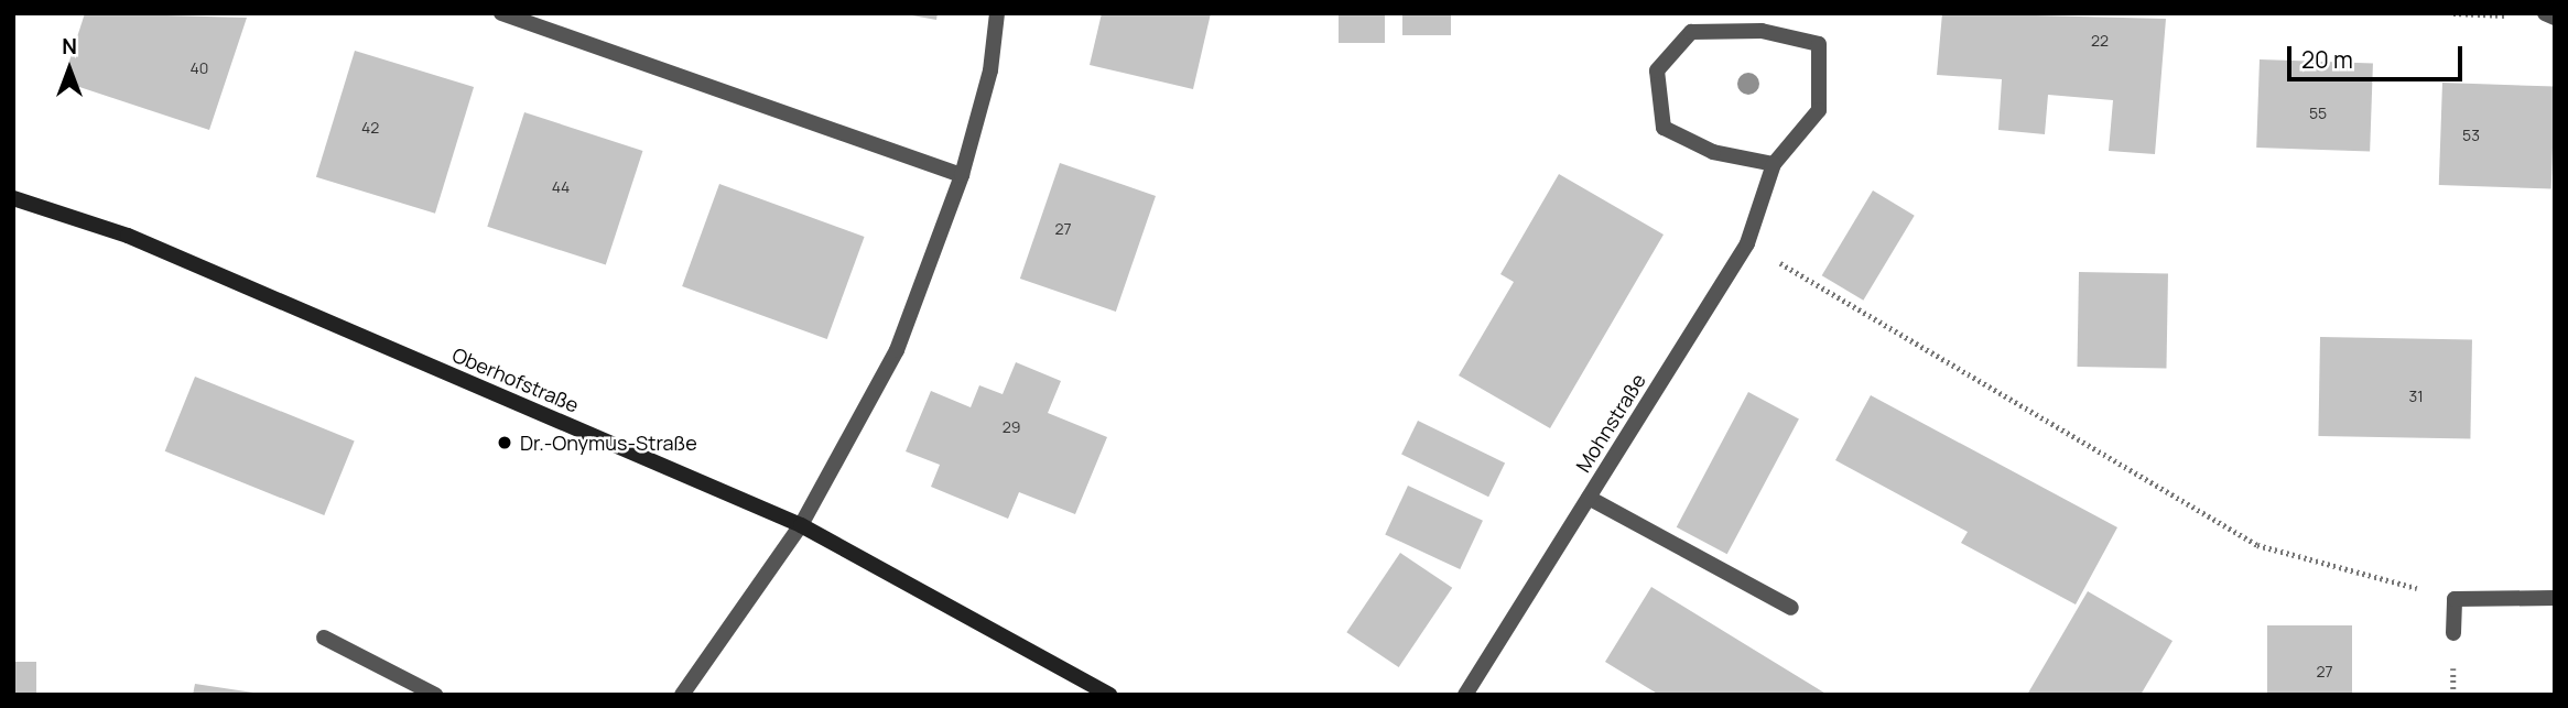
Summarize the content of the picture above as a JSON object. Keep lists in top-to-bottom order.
{
  "streets": {
    "street": ["Oberhofstraße", "Mohnstraße"]
  },
  "places": ["Dr.-Onymus-Straße"],
  "house_numbers": [
    "22",
    "40",
    "55",
    "42",
    "53",
    "44",
    "27",
    "31",
    "29",
    "27"
  ],
  "scale_bar": "20 m",
  "north": "top"
}
